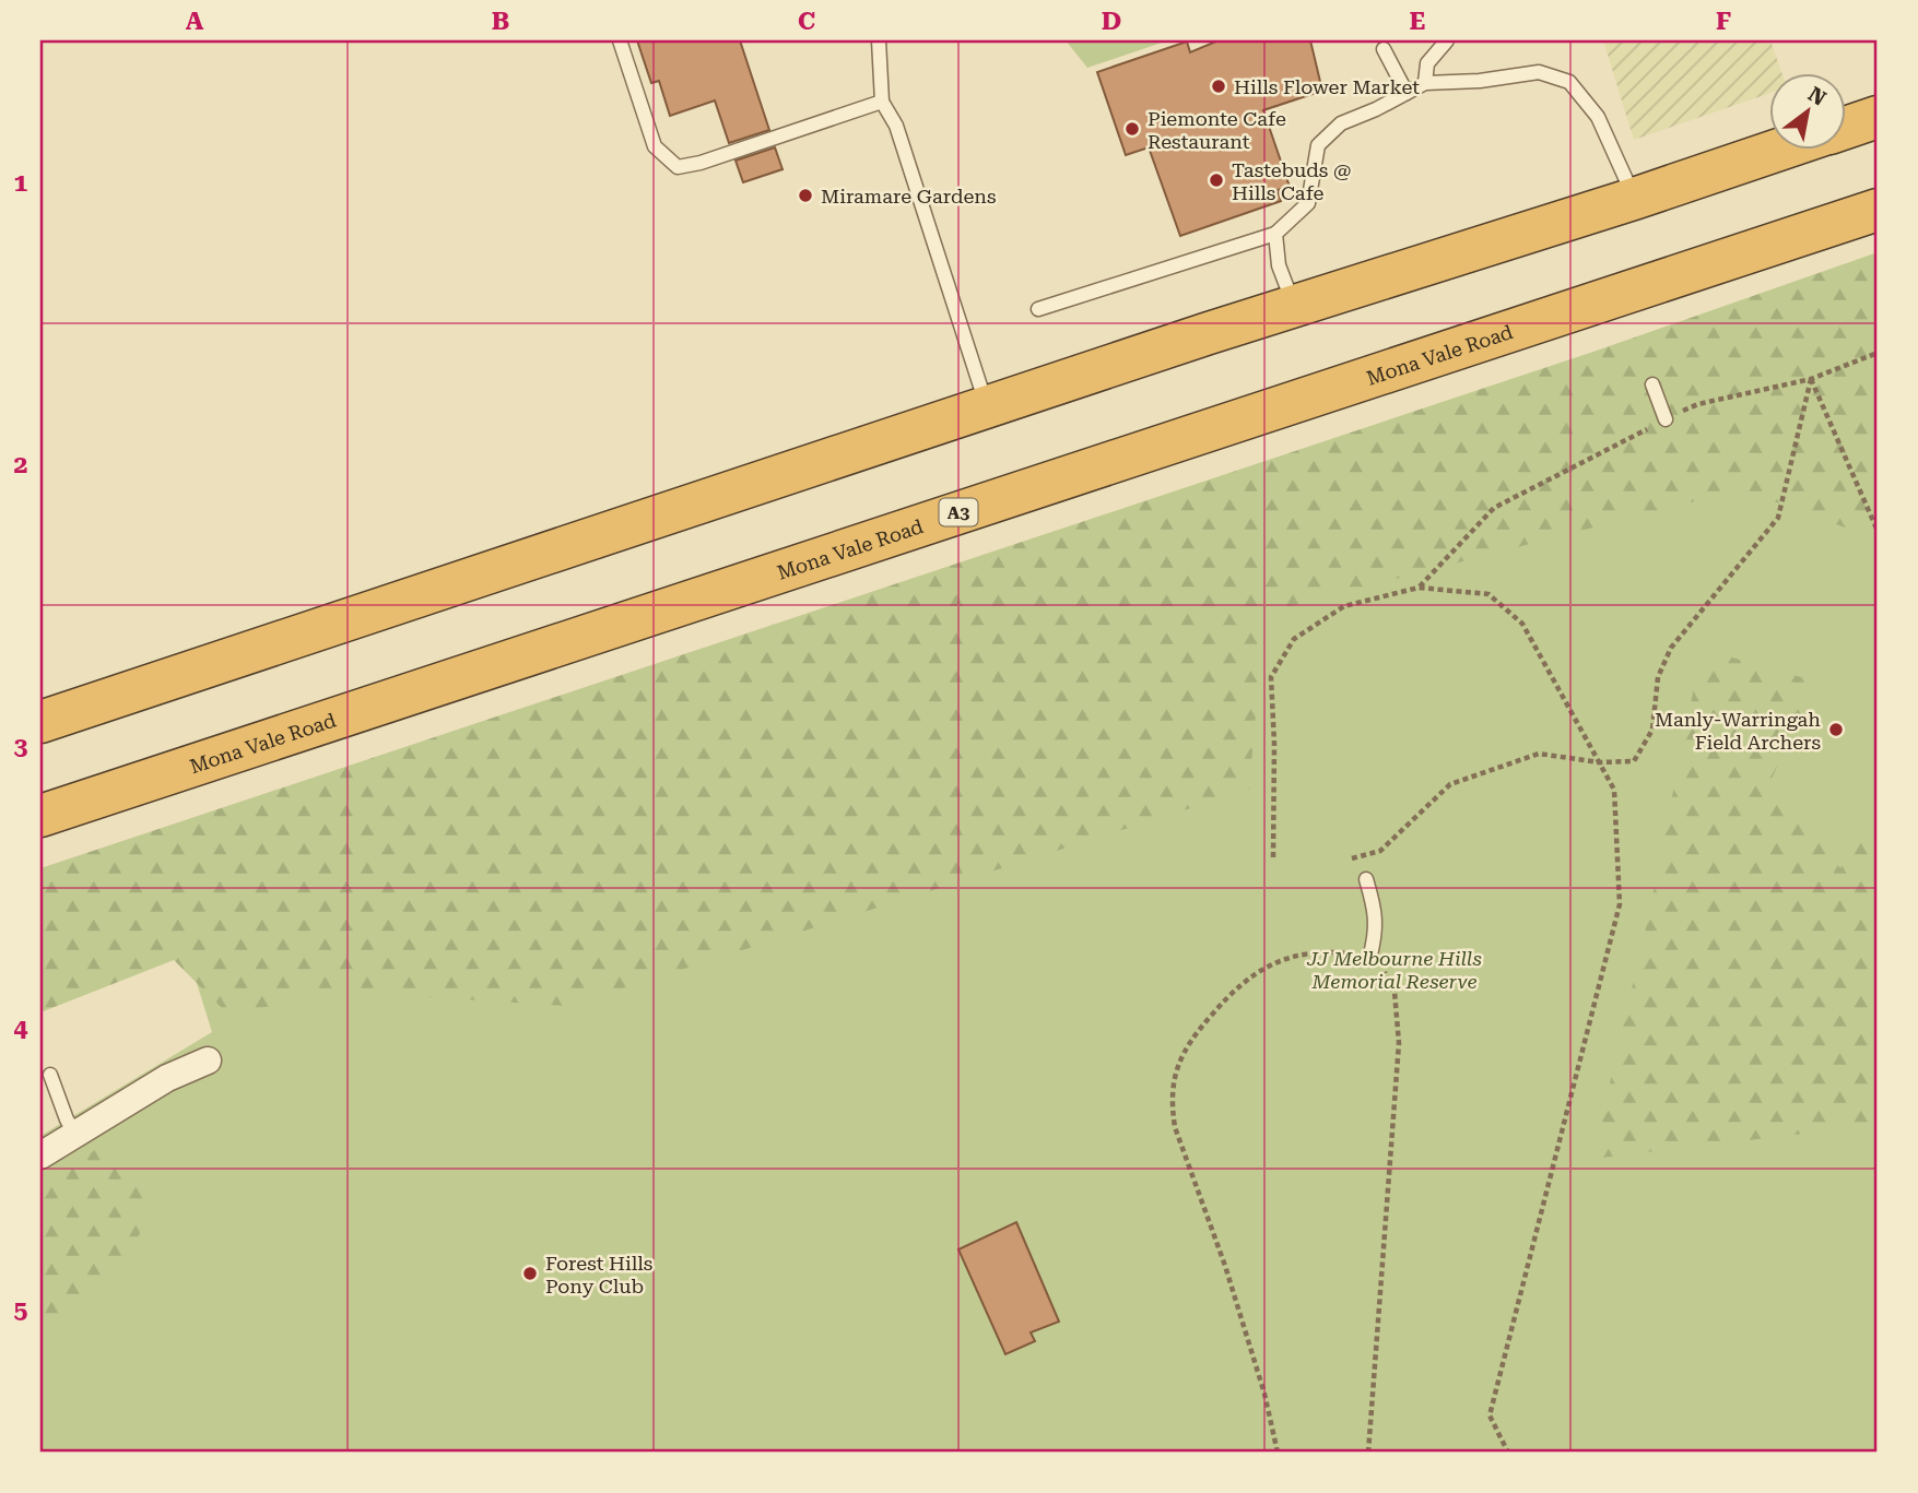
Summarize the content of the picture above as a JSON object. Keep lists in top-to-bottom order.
{
  "streets": {
    "highway": ["Mona Vale Road", "A3"]
  },
  "parks": ["JJ Melbourne Hills Memorial Reserve"],
  "places": [
    "Hills Flower Market",
    "Piemonte Cafe Restaurant",
    "Tastebuds @ Hills Cafe",
    "Miramare Gardens",
    "Manly-Warringah Field Archers",
    "Forest Hills Pony Club"
  ],
  "north": "top right",
  "grid": {
    "columns": [
      "A",
      "B",
      "C",
      "D",
      "E",
      "F"
    ],
    "rows": [
      "1",
      "2",
      "3",
      "4",
      "5"
    ]
  }
}
